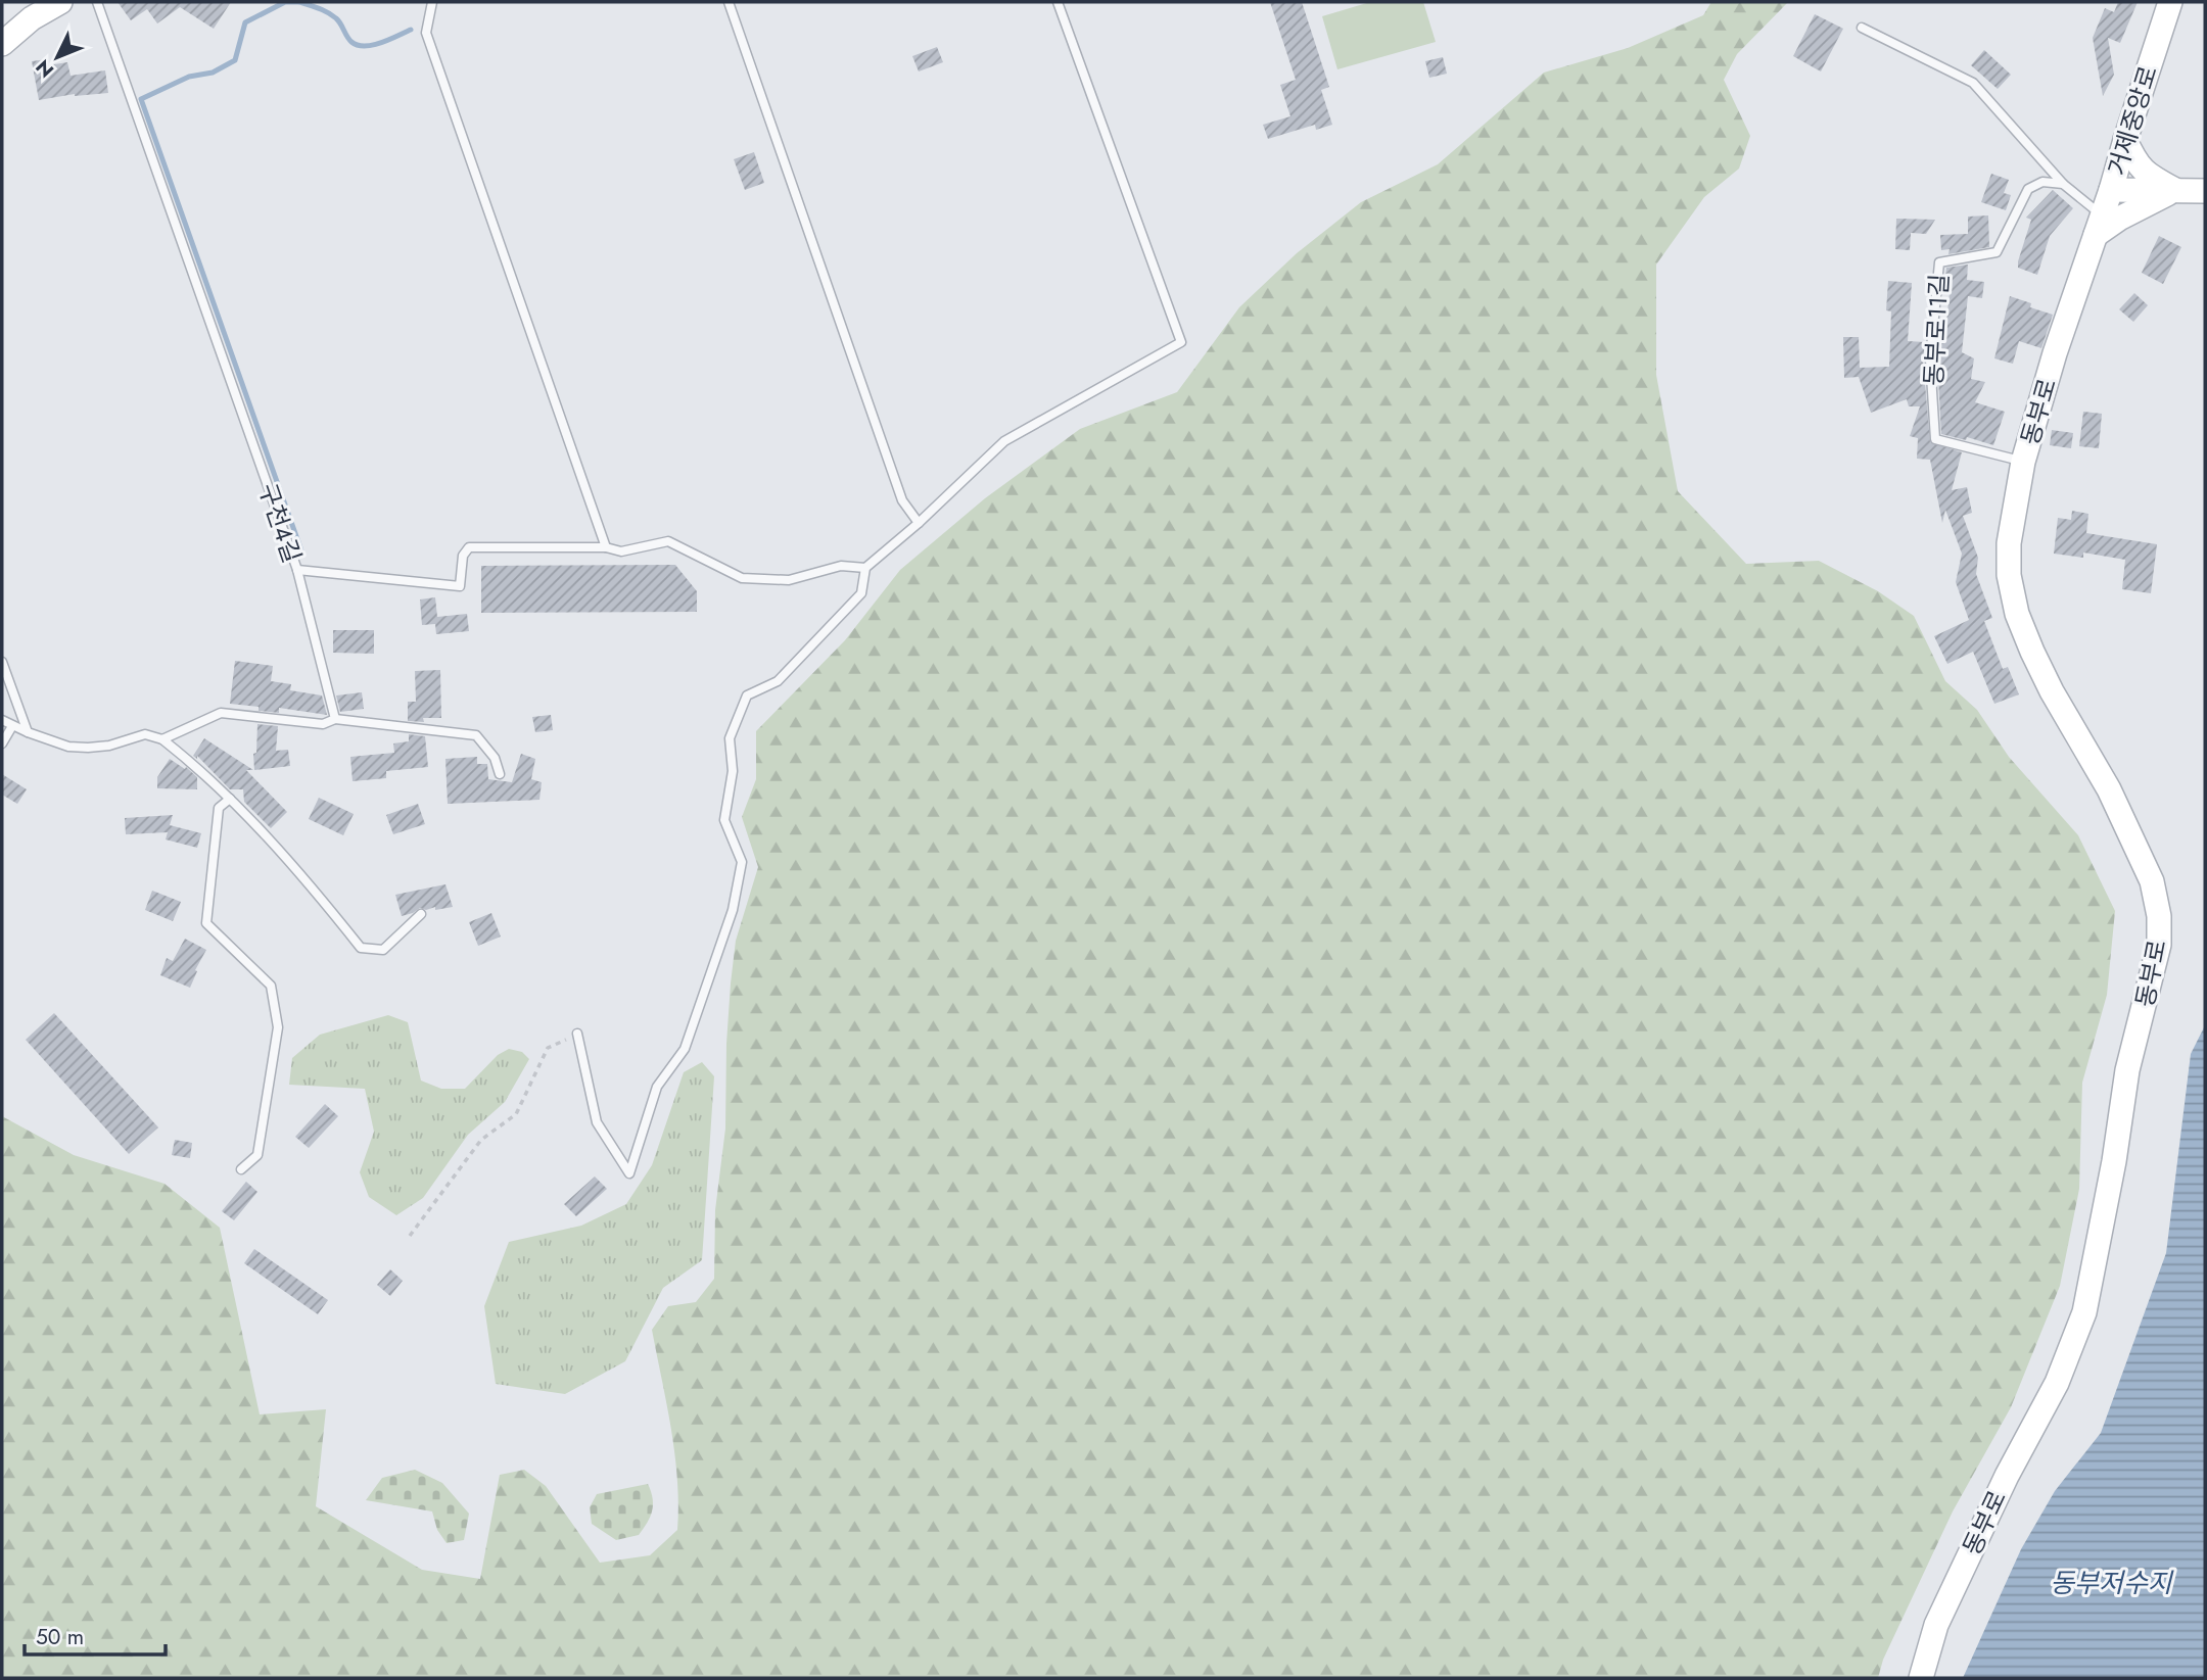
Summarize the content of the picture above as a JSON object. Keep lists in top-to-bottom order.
{
  "streets": {
    "street": ["거제중앙로", "동부로"],
    "lane": ["동부로11길", "구천4길"]
  },
  "crossings": [
    ["거제중앙로", "동부로"],
    ["동부로11길", "동부로"]
  ],
  "water": ["동부저수지"],
  "scale_bar": "50 m",
  "north": "bottom left"
}
